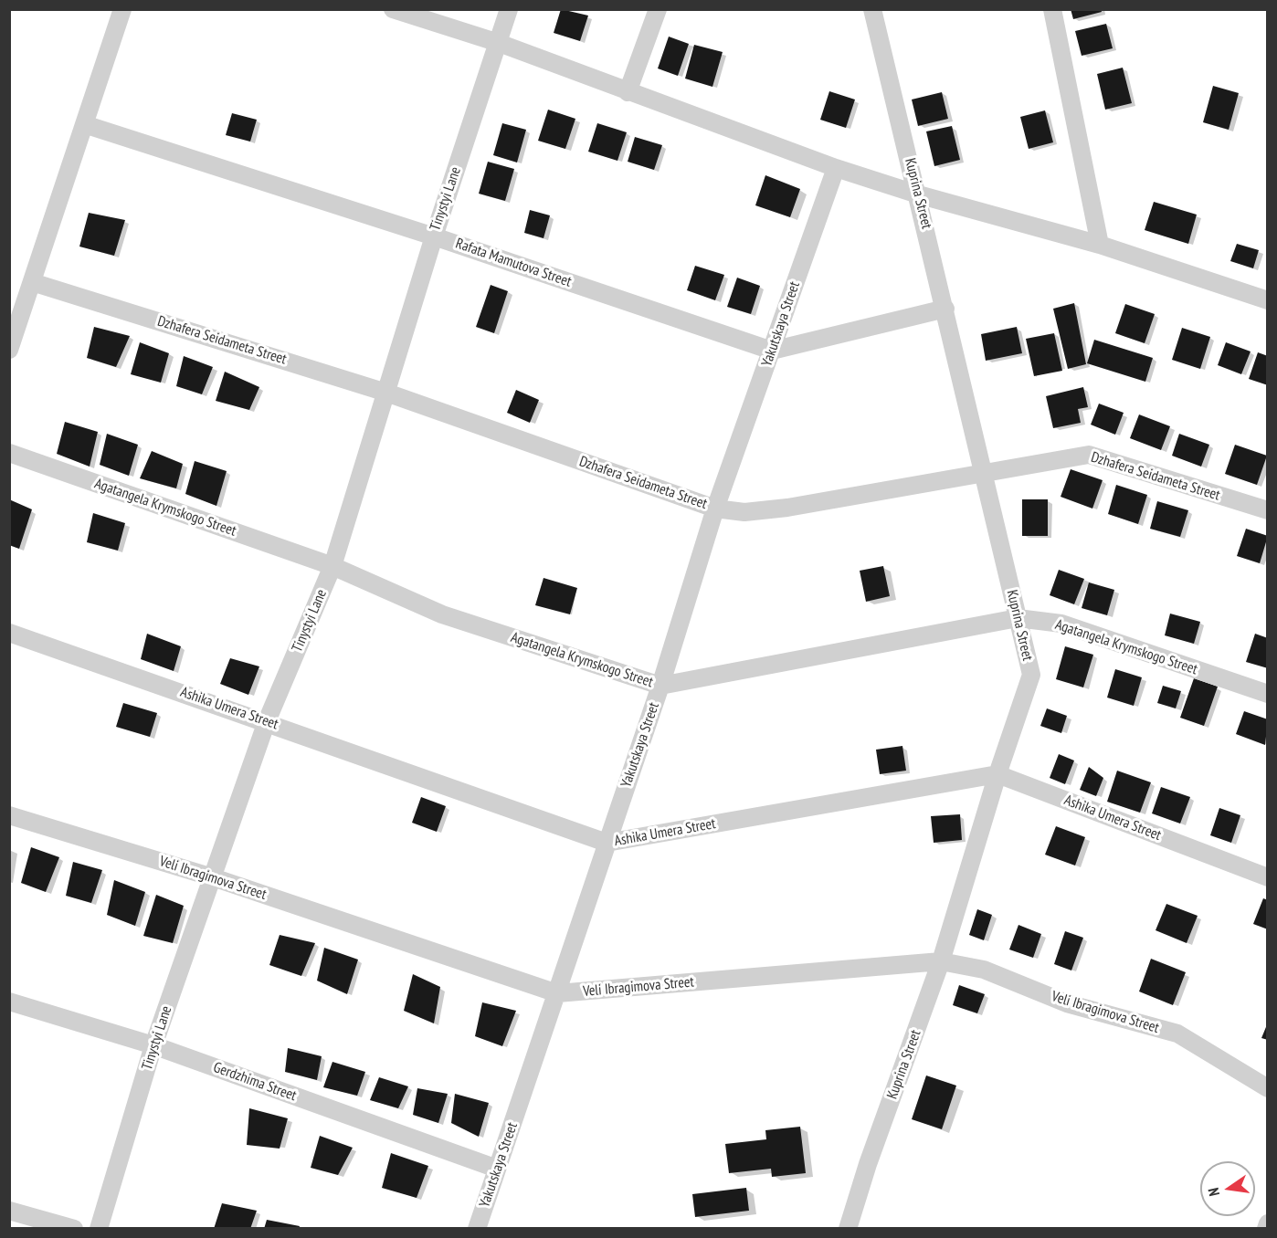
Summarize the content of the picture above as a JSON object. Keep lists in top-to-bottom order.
{
  "streets": {
    "street": [
      "Kuprina Street",
      "Tinystyi Lane",
      "Rafata Mamutova Street",
      "Yakutskaya Street",
      "Dzhafera Seidameta Street",
      "Agatangela Krymskogo Street",
      "Ashika Umera Street",
      "Veli Ibragimova Street",
      "Gerdzhima Street"
    ]
  },
  "crossings": [
    ["Kuprina Street", "Dzhafera Seidameta Street"],
    ["Kuprina Street", "Agatangela Krymskogo Street"],
    ["Kuprina Street", "Ashika Umera Street"],
    ["Kuprina Street", "Veli Ibragimova Street"],
    ["Tinystyi Lane", "Rafata Mamutova Street"],
    ["Tinystyi Lane", "Dzhafera Seidameta Street"],
    ["Tinystyi Lane", "Agatangela Krymskogo Street"],
    ["Tinystyi Lane", "Ashika Umera Street"],
    ["Tinystyi Lane", "Veli Ibragimova Street"],
    ["Tinystyi Lane", "Gerdzhima Street"],
    ["Rafata Mamutova Street", "Yakutskaya Street"],
    ["Yakutskaya Street", "Dzhafera Seidameta Street"],
    ["Yakutskaya Street", "Agatangela Krymskogo Street"],
    ["Yakutskaya Street", "Ashika Umera Street"],
    ["Yakutskaya Street", "Veli Ibragimova Street"],
    ["Yakutskaya Street", "Gerdzhima Street"]
  ],
  "north": "left"
}
